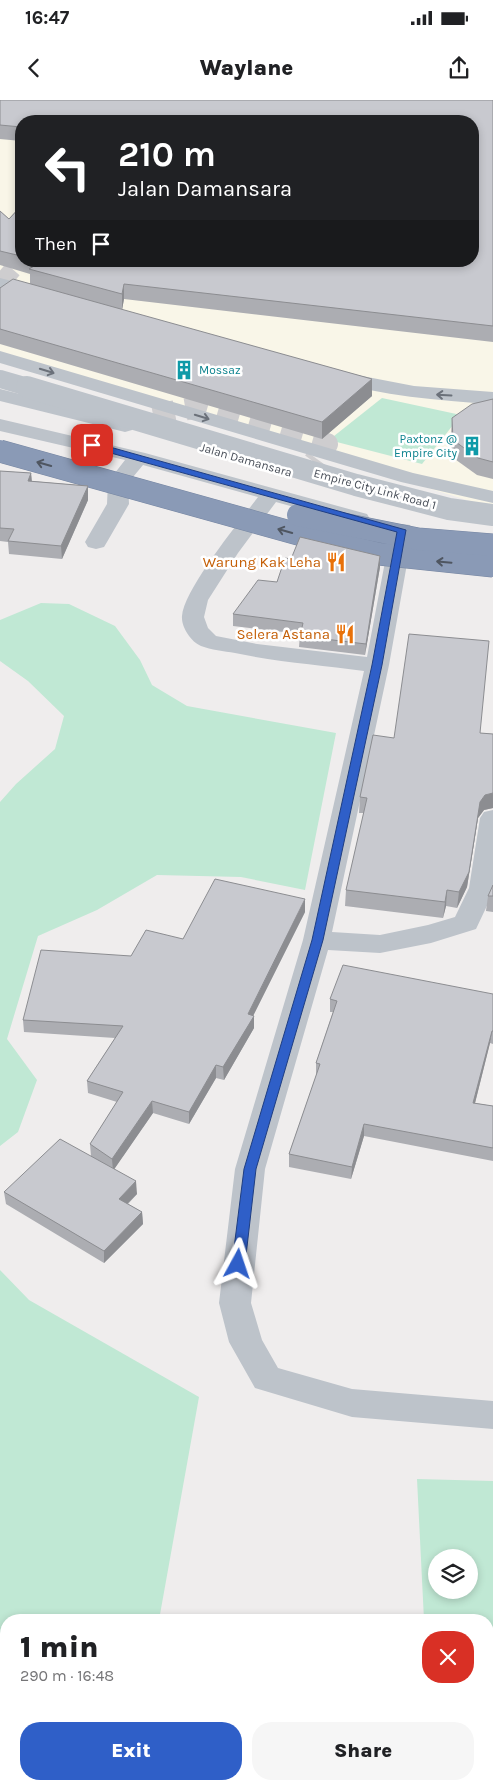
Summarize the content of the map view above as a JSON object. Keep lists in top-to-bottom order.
{
  "streets": {
    "street": ["Jalan Damansara", "Empire City Link Road 1"]
  },
  "places": {
    "building": ["Mossaz", "Paxtonz @ Empire City"],
    "restaurant": ["Warung Kak Leha", "Selera Astana"]
  },
  "page": {
    "status": "16:47",
    "header": "Waylane",
    "turn": ["210 m", "Jalan Damansara"],
    "then": "Then",
    "heading": ["1 min", "290 m · 16:48"],
    "buttons": ["Exit", "Share"]
  }
}
